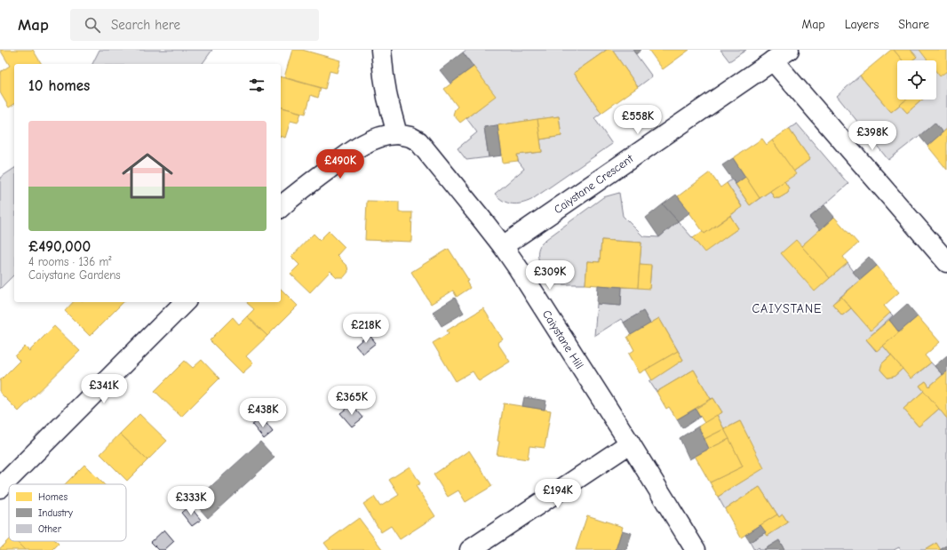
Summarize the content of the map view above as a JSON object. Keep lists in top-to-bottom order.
{
  "streets": {
    "street": ["Caiystane Crescent", "Caiystane Hill"]
  },
  "crossings": [
    ["Caiystane Crescent", "Caiystane Hill"]
  ],
  "districts": ["CAIYSTANE"],
  "legend": ["Homes", "Industry", "Other"],
  "page": {
    "header": "Map",
    "search": "Search here",
    "nav": ["Map", "Layers", "Share"],
    "heading": "10 homes",
    "price": [
      "£558K",
      "£398K",
      "£490K",
      "£309K",
      "£218K",
      "£341K",
      "£365K",
      "£438K",
      "£194K",
      "£333K"
    ],
    "list": [
      {
        "name": "£490,000",
        "note": "4 rooms · 136 m² · Caiystane Gardens"
      }
    ]
  }
}
